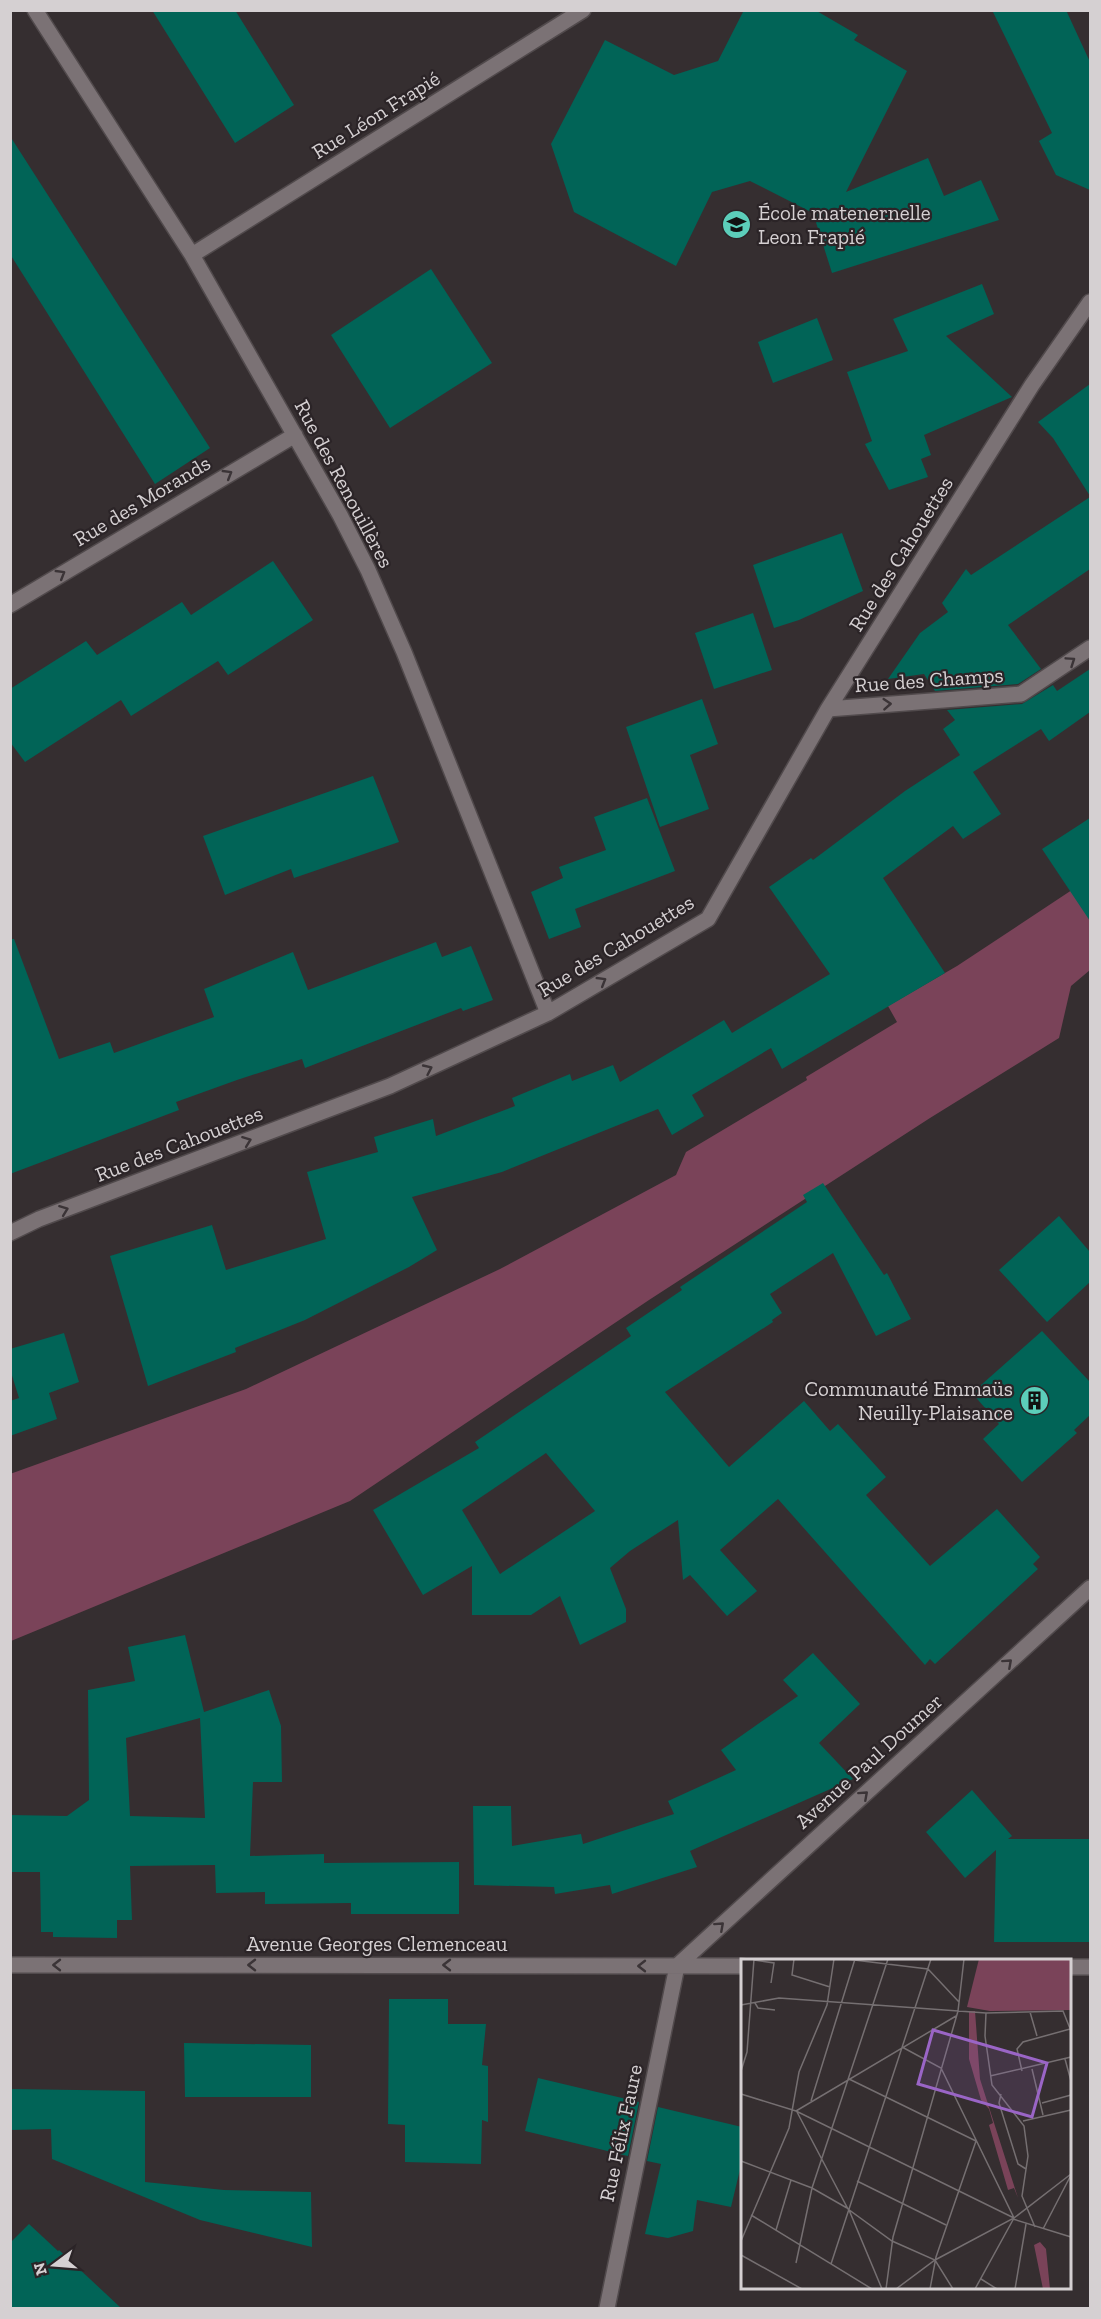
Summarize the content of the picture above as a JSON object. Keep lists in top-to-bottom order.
{
  "streets": {
    "street": [
      "Rue Léon Frapié",
      "Rue des Renouillères",
      "Rue des Morands",
      "Rue des Cahouettes",
      "Rue des Champs",
      "Avenue Paul Doumer",
      "Avenue Georges Clemenceau",
      "Rue Félix Faure"
    ]
  },
  "crossings": [
    ["Rue Léon Frapié", "Rue des Renouillères"],
    ["Rue des Renouillères", "Rue des Morands"],
    ["Rue des Renouillères", "Rue des Cahouettes"],
    ["Rue des Cahouettes", "Rue des Champs"],
    ["Avenue Paul Doumer", "Avenue Georges Clemenceau"],
    ["Avenue Paul Doumer", "Rue Félix Faure"],
    ["Avenue Georges Clemenceau", "Rue Félix Faure"]
  ],
  "one_way": [
    "Rue des Morands",
    "Rue des Cahouettes",
    "Rue des Champs",
    "Avenue Paul Doumer",
    "Avenue Georges Clemenceau"
  ],
  "places": {
    "school or university": ["École matenernelle Leon Frapié"],
    "building": ["Communauté Emmaüs Neuilly-Plaisance"]
  },
  "north": "left"
}
